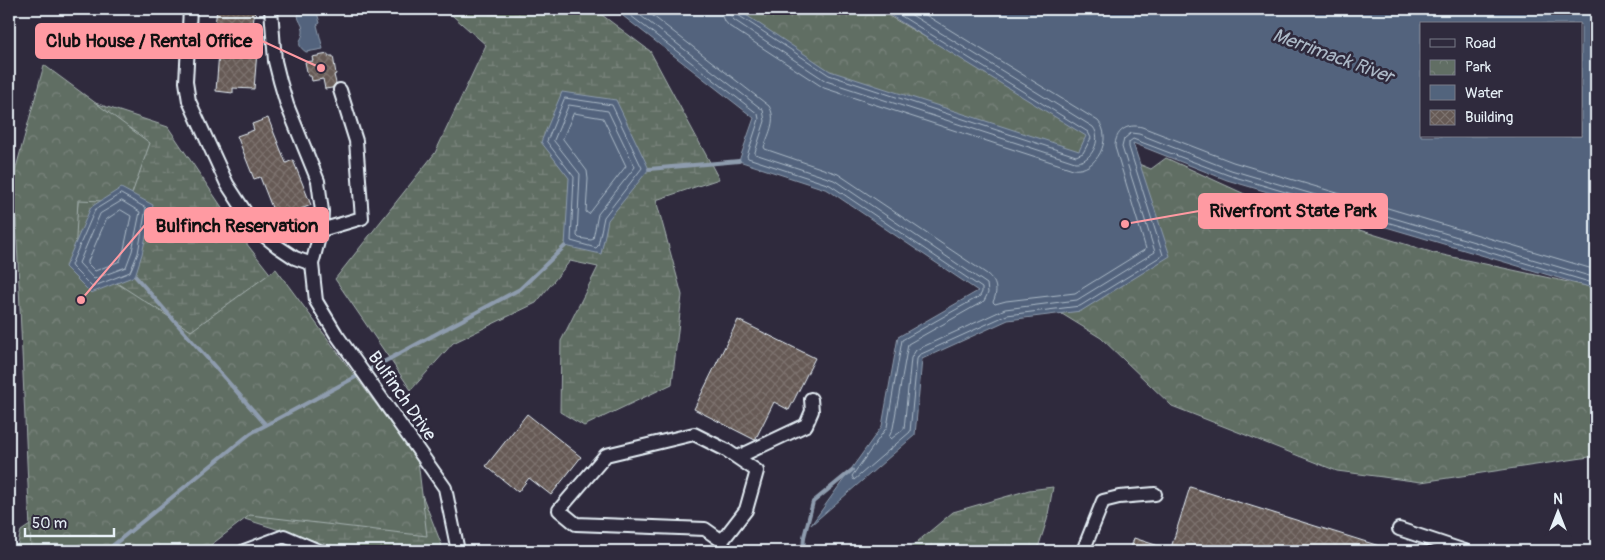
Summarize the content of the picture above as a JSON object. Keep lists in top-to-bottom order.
{
  "streets": {
    "street": ["Bulfinch Drive"]
  },
  "water": ["Merrimack River"],
  "places": ["Club House / Rental Office", "Riverfront State Park", "Bulfinch Reservation"],
  "legend": [
    "Road",
    "Park",
    "Water",
    "Building"
  ],
  "scale_bar": "50 m",
  "north": "top"
}
